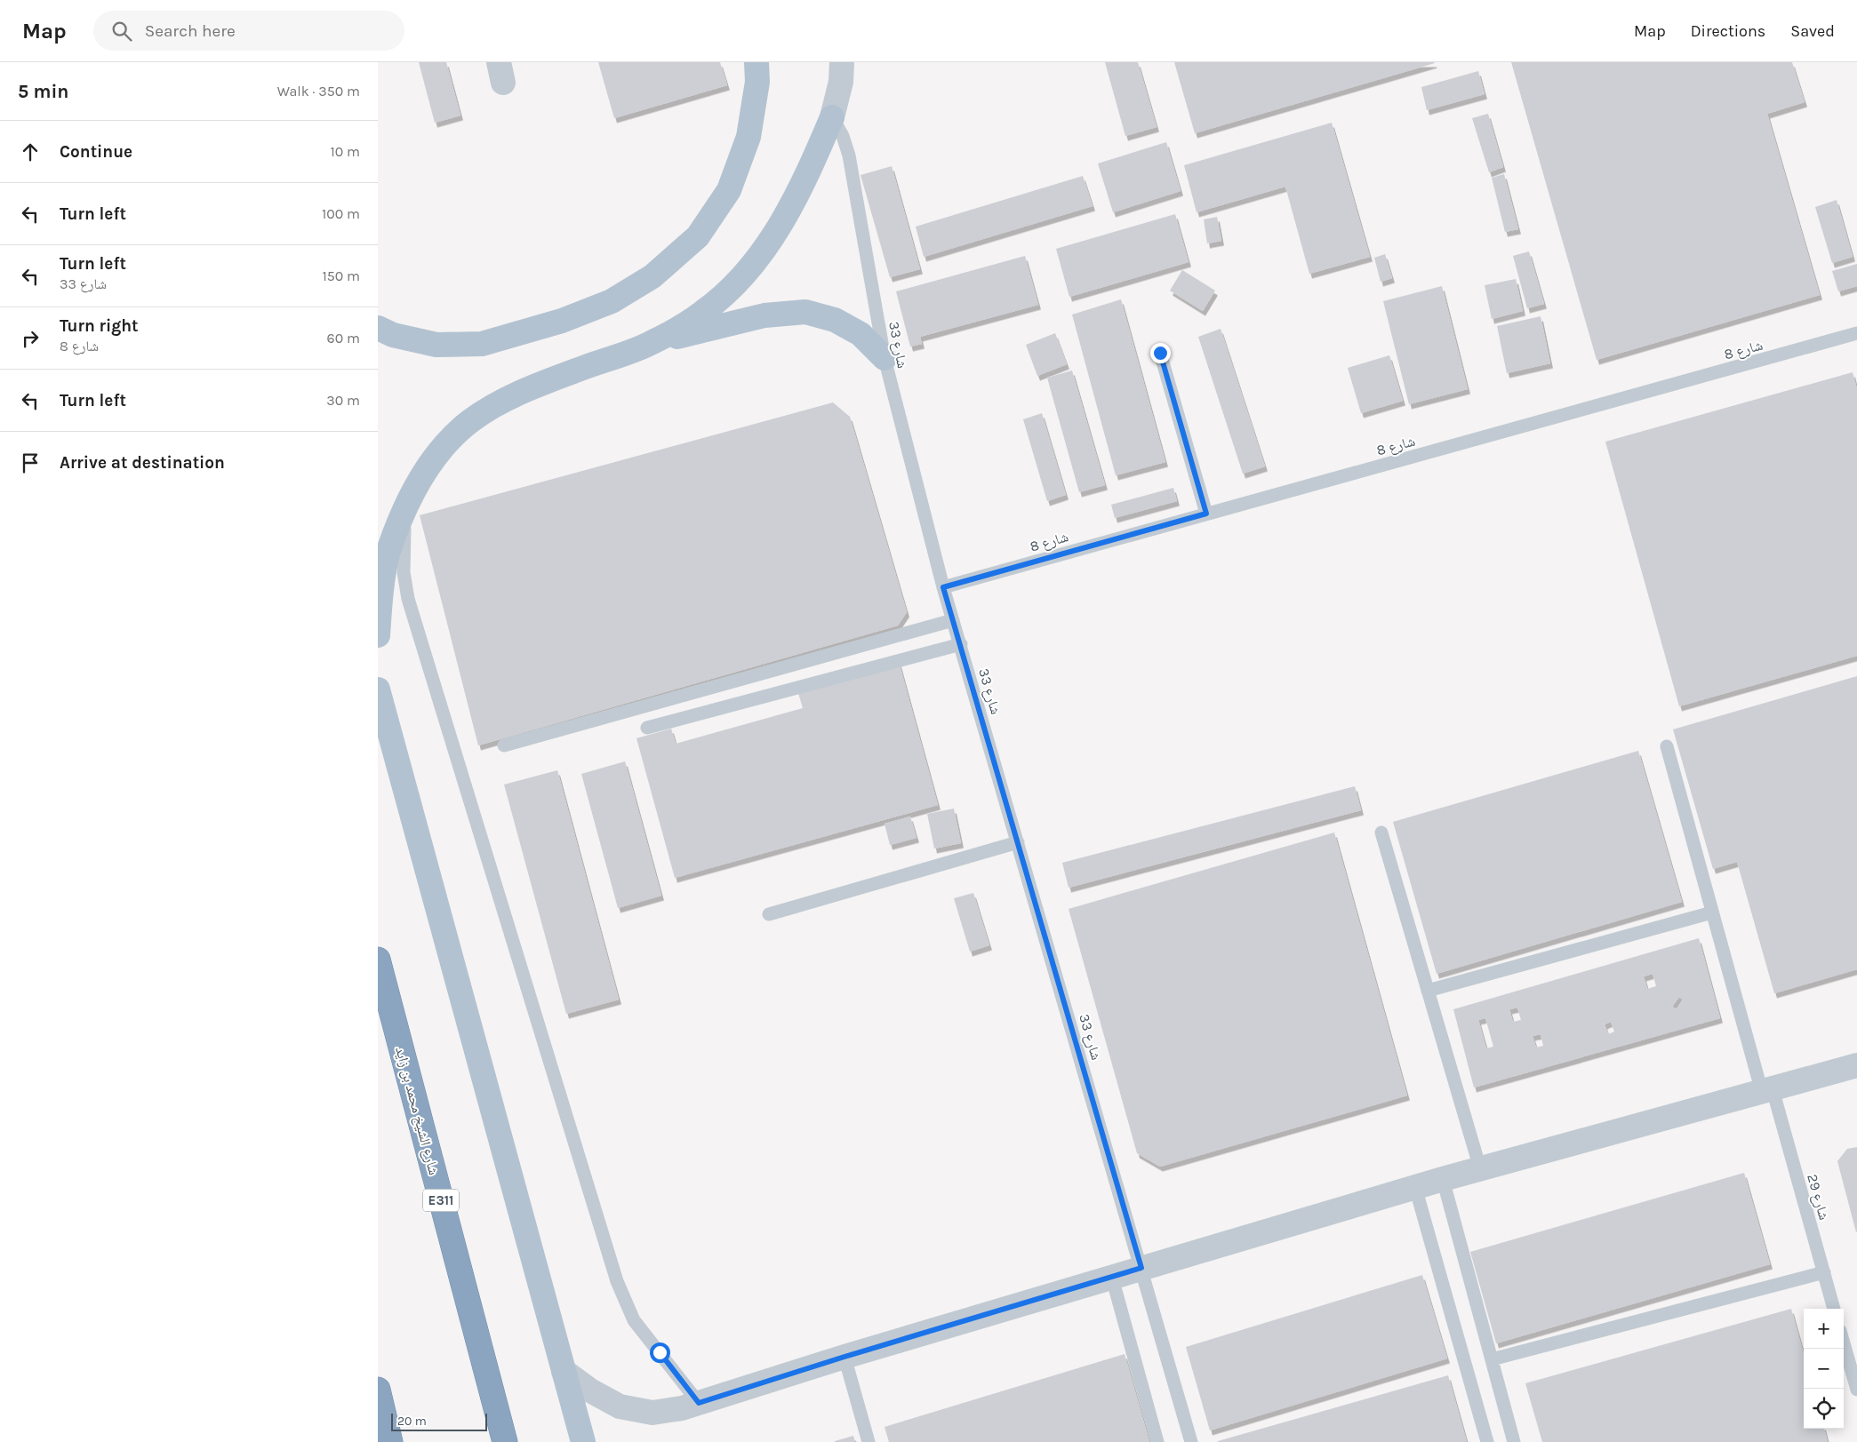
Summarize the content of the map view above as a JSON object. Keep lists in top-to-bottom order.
{
  "streets": {
    "highway": ["شارع الشيخ محمد بن زايد", "E311"],
    "lane": ["شارع 33", "شارع 8", "شارع 29"]
  },
  "crossings": [
    ["شارع 33", "شارع 8"]
  ],
  "scale_bar": "20 m",
  "page": {
    "header": "Map",
    "search": "Search here",
    "nav": ["Map", "Directions", "Saved"],
    "heading": ["5 min", "Walk · 350 m"],
    "list": [
      ["Continue", "10 m"],
      ["Turn left", "100 m"],
      ["Turn left", "شارع 33", "150 m"],
      ["Turn right", "شارع 8", "60 m"],
      ["Turn left", "30 m"],
      "Arrive at destination"
    ],
    "map_buttons": ["+", "−"],
    "scale": "20 m"
  }
}
